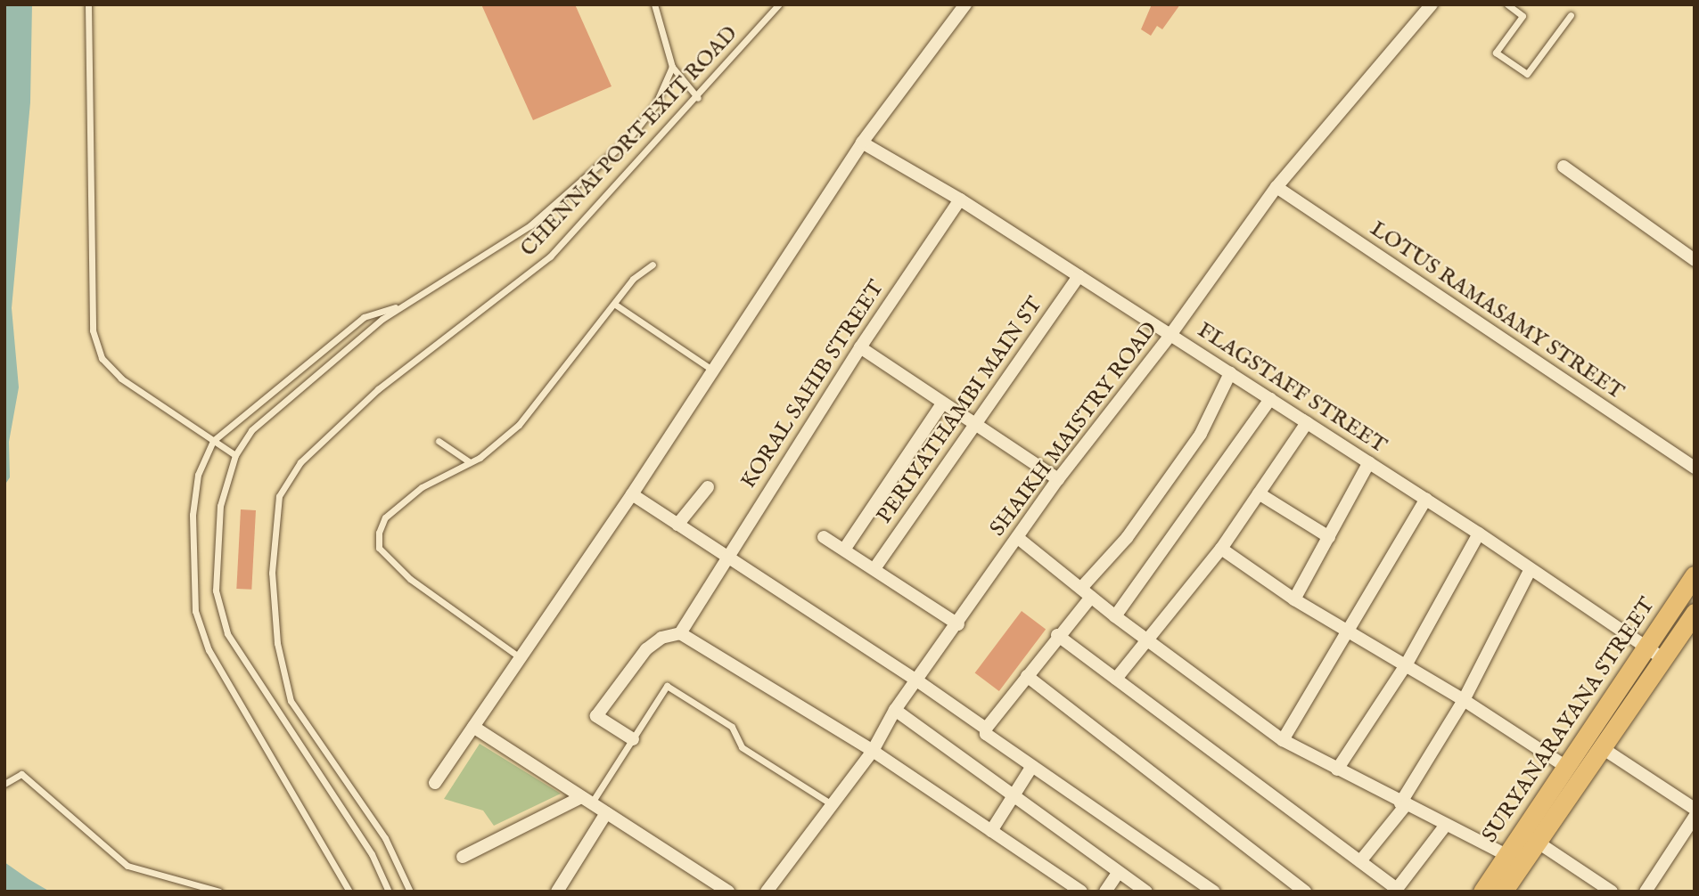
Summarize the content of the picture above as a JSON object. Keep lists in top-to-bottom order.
{
  "streets": {
    "main road": ["SURYANARAYANA STREET"],
    "street": [
      "LOTUS RAMASAMY STREET",
      "KORAL SAHIB STREET",
      "FLAGSTAFF STREET",
      "PERIYATHAMBI MAIN ST",
      "SHAIKH MAISTRY ROAD"
    ],
    "lane": ["CHENNAI PORT EXIT ROAD"]
  },
  "crossings": [
    ["LOTUS RAMASAMY STREET", "SHAIKH MAISTRY ROAD"],
    ["KORAL SAHIB STREET", "FLAGSTAFF STREET"],
    ["FLAGSTAFF STREET", "PERIYATHAMBI MAIN ST"],
    ["FLAGSTAFF STREET", "SHAIKH MAISTRY ROAD"],
    ["FLAGSTAFF STREET", "SURYANARAYANA STREET"]
  ]
}
